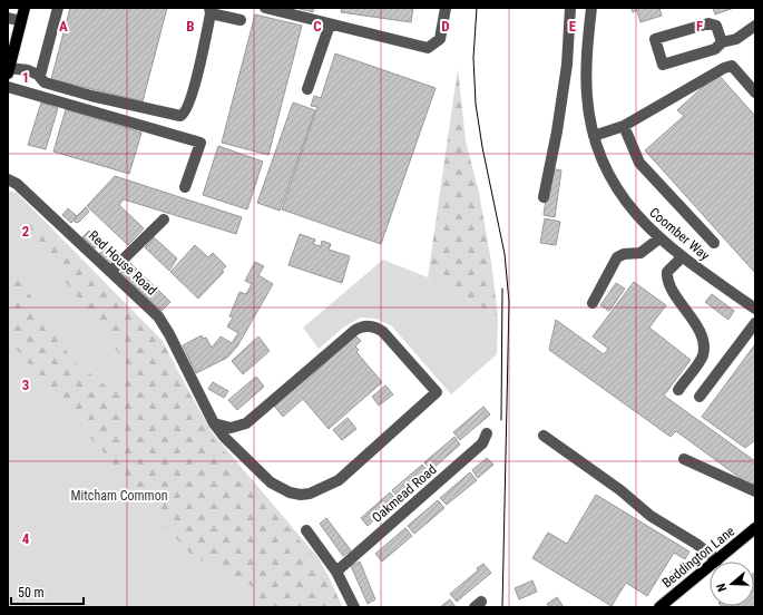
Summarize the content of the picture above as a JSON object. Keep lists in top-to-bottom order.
{
  "streets": {
    "main road": ["Beddington Lane"],
    "street": ["Coomber Way", "Red House Road", "Oakmead Road"]
  },
  "parks": ["Mitcham Common"],
  "scale_bar": "50 m",
  "north": "left",
  "grid": {
    "columns": [
      "A",
      "B",
      "C",
      "D",
      "E",
      "F"
    ],
    "rows": [
      "1",
      "2",
      "3",
      "4"
    ]
  }
}
